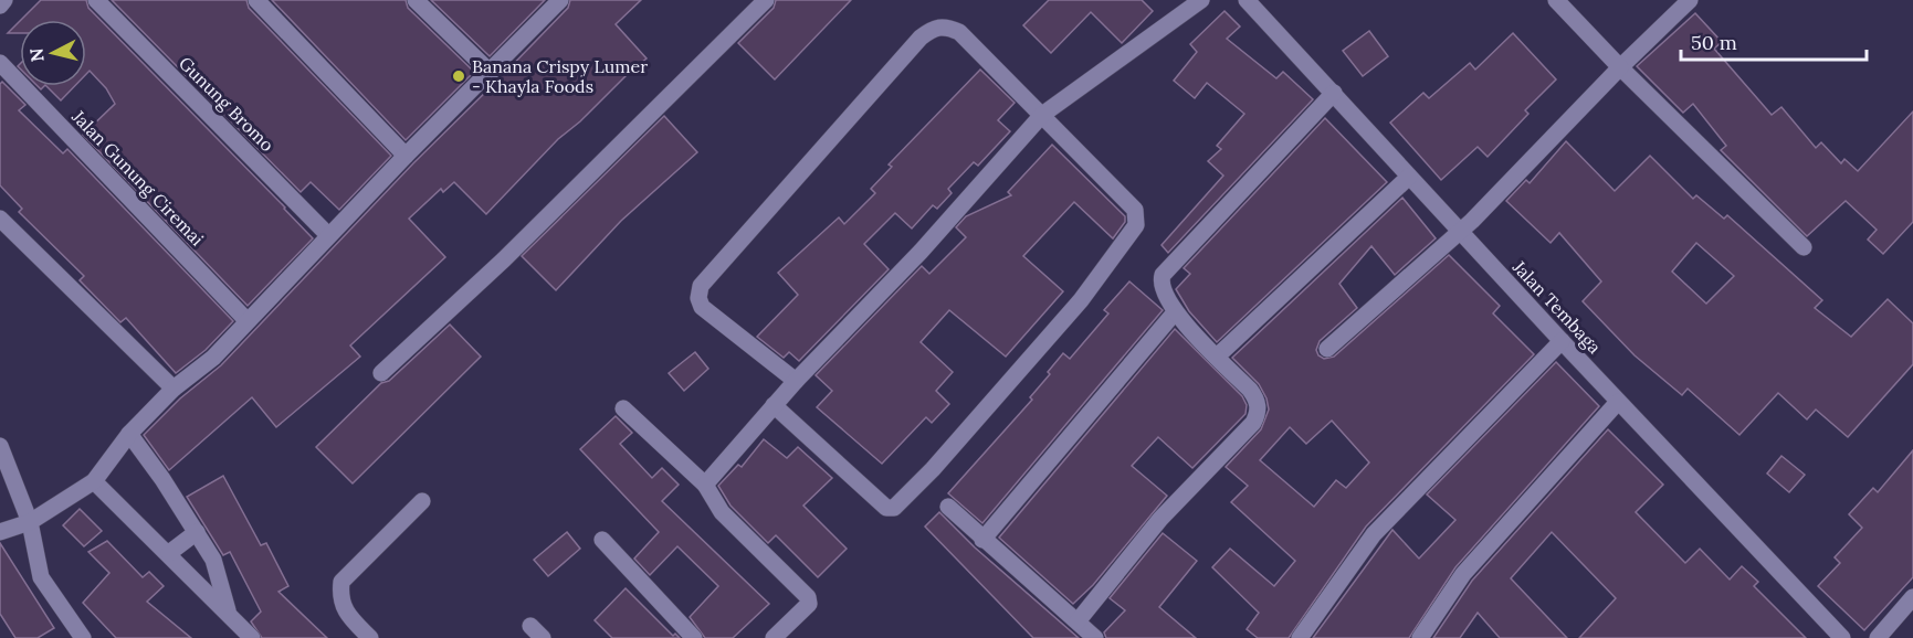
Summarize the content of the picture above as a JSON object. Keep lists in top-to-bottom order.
{
  "streets": {
    "street": ["Gunung Bromo", "Jalan Gunung Ciremai", "Jalan Tembaga"]
  },
  "places": ["Banana Crispy Lumer - Khayla Foods"],
  "scale_bar": "50 m",
  "north": "left"
}
